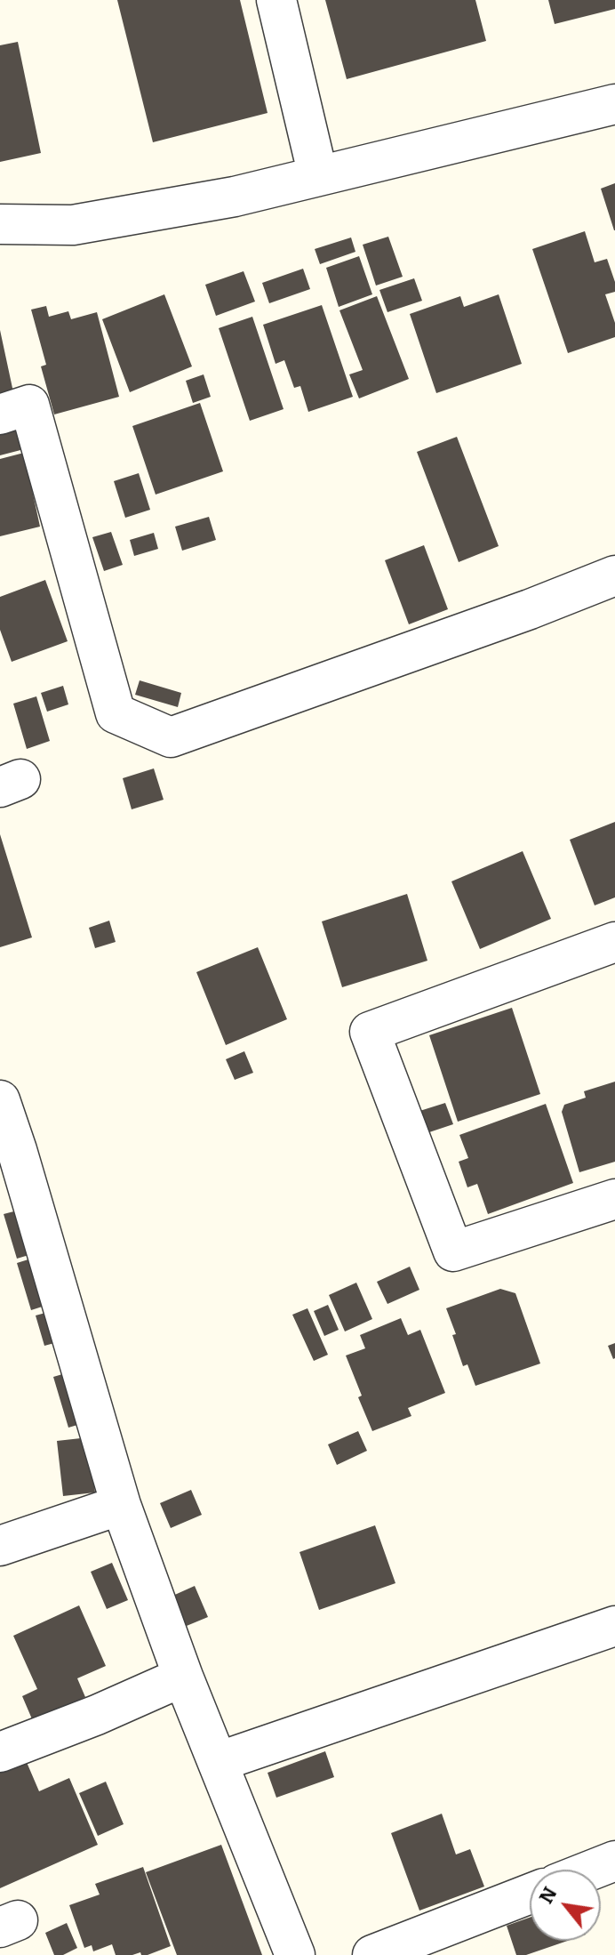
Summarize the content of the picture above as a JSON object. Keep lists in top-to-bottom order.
{
  "north": "top left"
}
